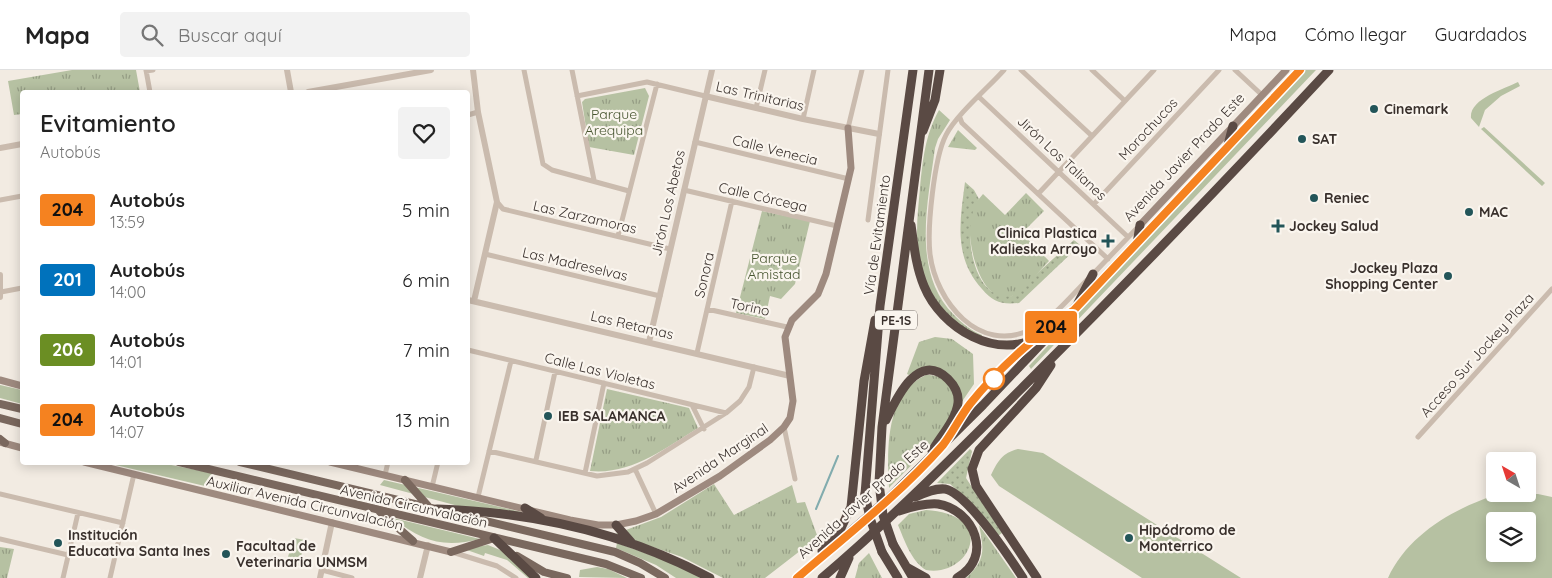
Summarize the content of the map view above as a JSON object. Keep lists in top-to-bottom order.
{
  "streets": {
    "highway": ["Avenida Javier Prado Este", "Vía de Evitamiento", "PE-1S"],
    "main road": ["Avenida Marginal", "Auxiliar Avenida Circunvalación", "Avenida Circunvalación"],
    "street": [
      "Las Trinitarias",
      "Morochucos",
      "Calle Venecia",
      "Jirón Los Talianes",
      "Calle Córcega",
      "Jirón Los Abetos",
      "Las Zarzamoras",
      "Las Madreselvas",
      "Sonora",
      "Torino",
      "Las Retamas",
      "Acceso Sur Jockey Plaza",
      "Calle Las Violetas"
    ]
  },
  "crossings": [
    ["Las Trinitarias", "Jirón Los Abetos"],
    ["Morochucos", "Jirón Los Talianes"],
    ["Calle Venecia", "Jirón Los Abetos"],
    ["Avenida Javier Prado Este", "Jirón Los Talianes"],
    ["Calle Córcega", "Jirón Los Abetos"],
    ["Calle Córcega", "Sonora"],
    ["Jirón Los Abetos", "Las Zarzamoras"],
    ["Jirón Los Abetos", "Las Madreselvas"],
    ["Jirón Los Abetos", "Las Retamas"],
    ["Vía de Evitamiento", "PE-1S"],
    ["Sonora", "Torino"],
    ["Sonora", "Las Retamas"],
    ["Torino", "Avenida Marginal"],
    ["Las Retamas", "Avenida Marginal"]
  ],
  "parks": ["Parque Arequipa", "Parque Amistad"],
  "places": {
    "other": [
      "Cinemark",
      "SAT",
      "Reniec",
      "MAC",
      "Jockey Plaza Shopping Center",
      "IEB SALAMANCA",
      "Hipódromo de Monterrico",
      "Institución Educativa Santa Ines",
      "Facultad de Veterinaria UNMSM"
    ],
    "health": ["Jockey Salud", "Clinica Plastica Kalieska Arroyo"]
  },
  "lines": ["bus line 204"],
  "north": "top left",
  "page": {
    "header": "Mapa",
    "search": "Buscar aquí",
    "nav": ["Mapa", "Cómo llegar", "Guardados"],
    "on_map": "204",
    "heading": ["Evitamiento", "Autobús"],
    "list": [
      {
        "mark": "204",
        "name": "Autobús",
        "note": "13:59",
        "value": "5 min"
      },
      {
        "mark": "201",
        "name": "Autobús",
        "note": "14:00",
        "value": "6 min"
      },
      {
        "mark": "206",
        "name": "Autobús",
        "note": "14:01",
        "value": "7 min"
      },
      {
        "mark": "204",
        "name": "Autobús",
        "note": "14:07",
        "value": "13 min"
      }
    ]
  }
}
